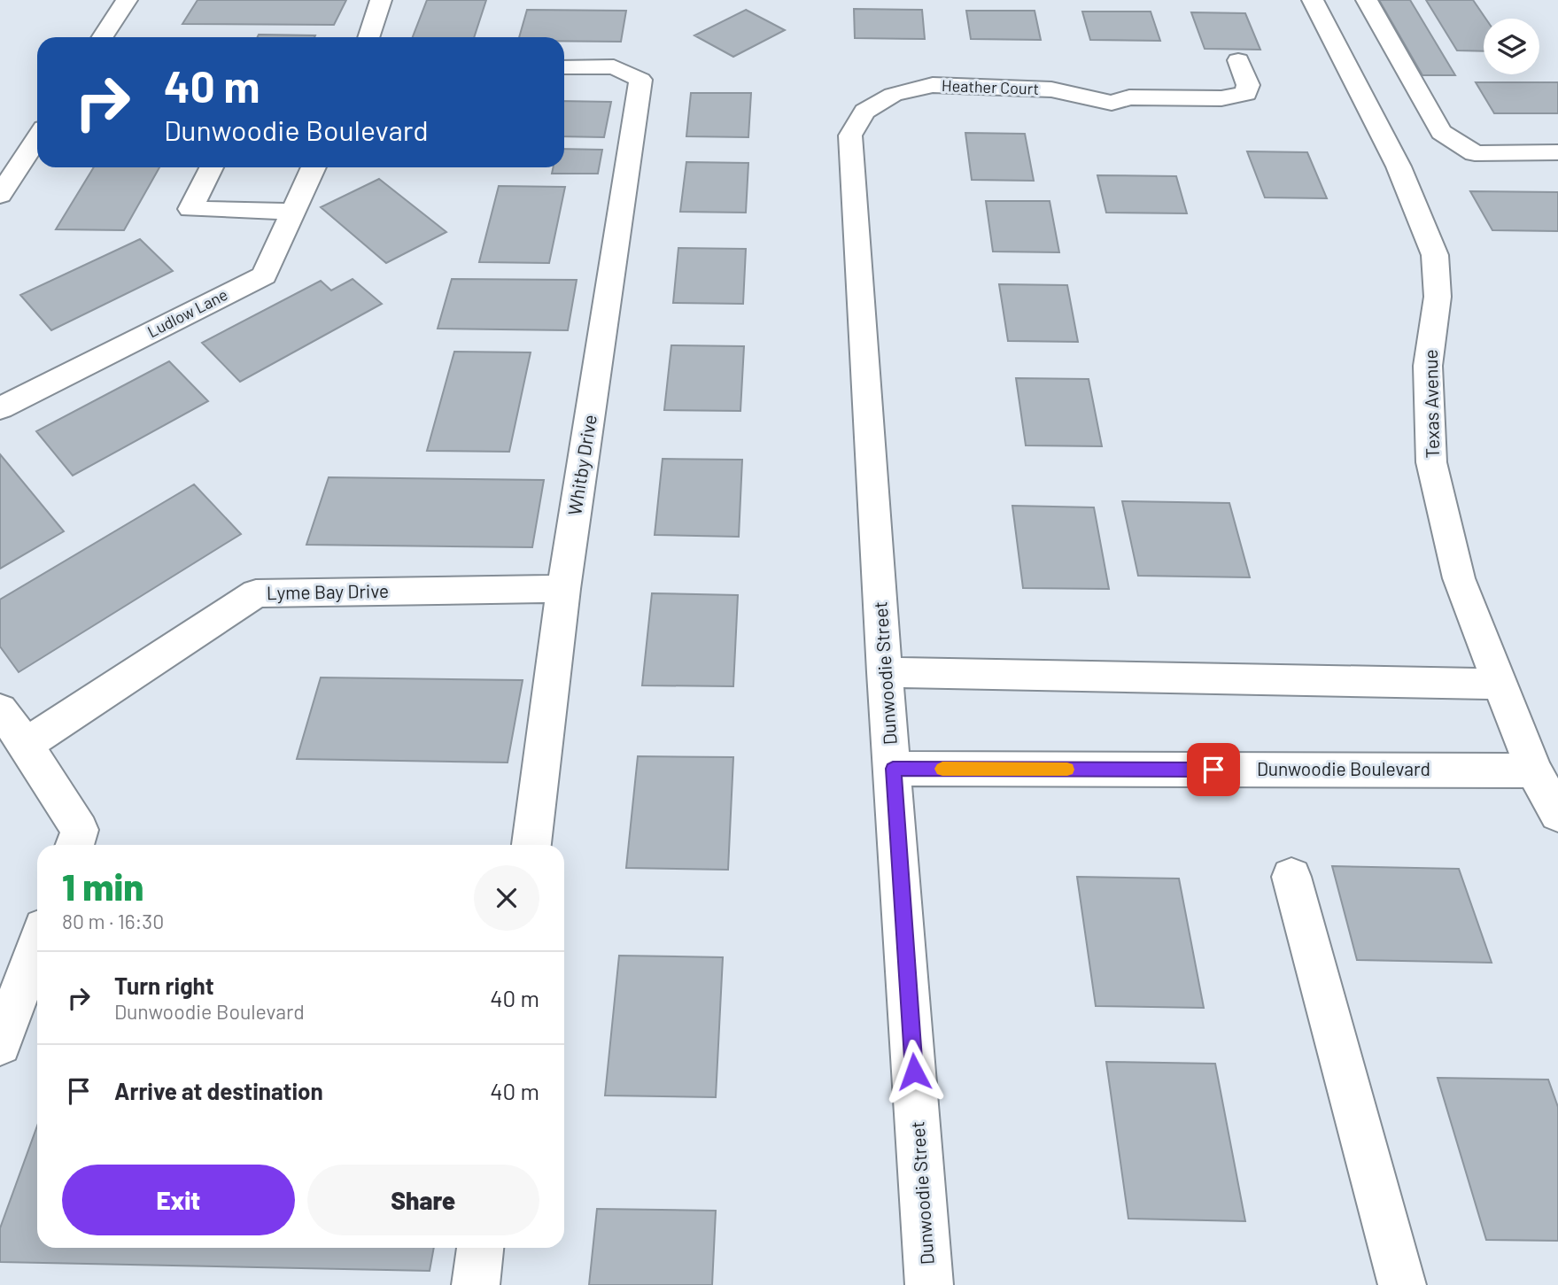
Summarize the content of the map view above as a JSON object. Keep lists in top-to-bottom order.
{
  "streets": {
    "street": [
      "Heather Court",
      "Ludlow Lane",
      "Texas Avenue",
      "Whitby Drive",
      "Lyme Bay Drive",
      "Dunwoodie Street",
      "Dunwoodie Boulevard"
    ]
  },
  "crossings": [
    ["Heather Court", "Dunwoodie Street"],
    ["Texas Avenue", "Dunwoodie Boulevard"],
    ["Whitby Drive", "Lyme Bay Drive"],
    ["Dunwoodie Street", "Dunwoodie Boulevard"]
  ],
  "page": {
    "turn": ["40 m", "Dunwoodie Boulevard"],
    "heading": ["1 min", "80 m · 16:30"],
    "list": [
      {
        "name": "Turn right",
        "note": "Dunwoodie Boulevard",
        "value": "40 m"
      },
      {
        "name": "Arrive at destination",
        "value": "40 m"
      }
    ],
    "buttons": ["Exit", "Share"]
  }
}
